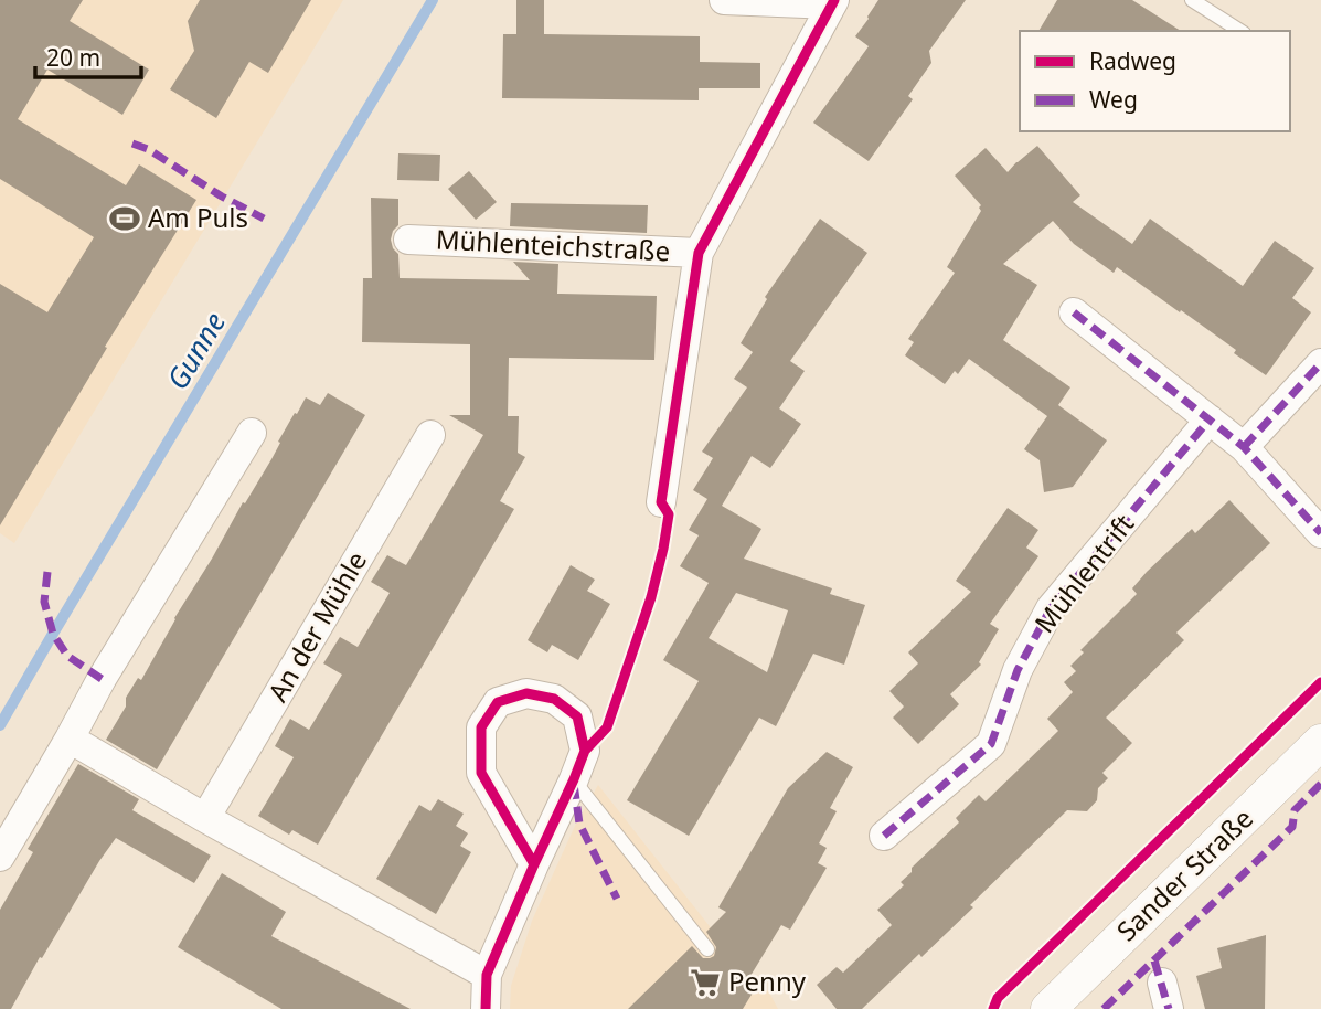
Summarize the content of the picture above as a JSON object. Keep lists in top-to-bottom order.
{
  "streets": {
    "street": [
      "Mühlenteichstraße",
      "Mühlentrift",
      "An der Mühle",
      "Sander Straße"
    ]
  },
  "water": ["Gunne"],
  "places": {
    "sports": ["Am Puls"],
    "supermarket": ["Penny"]
  },
  "legend": ["Radweg", "Weg"],
  "scale_bar": "20 m"
}
